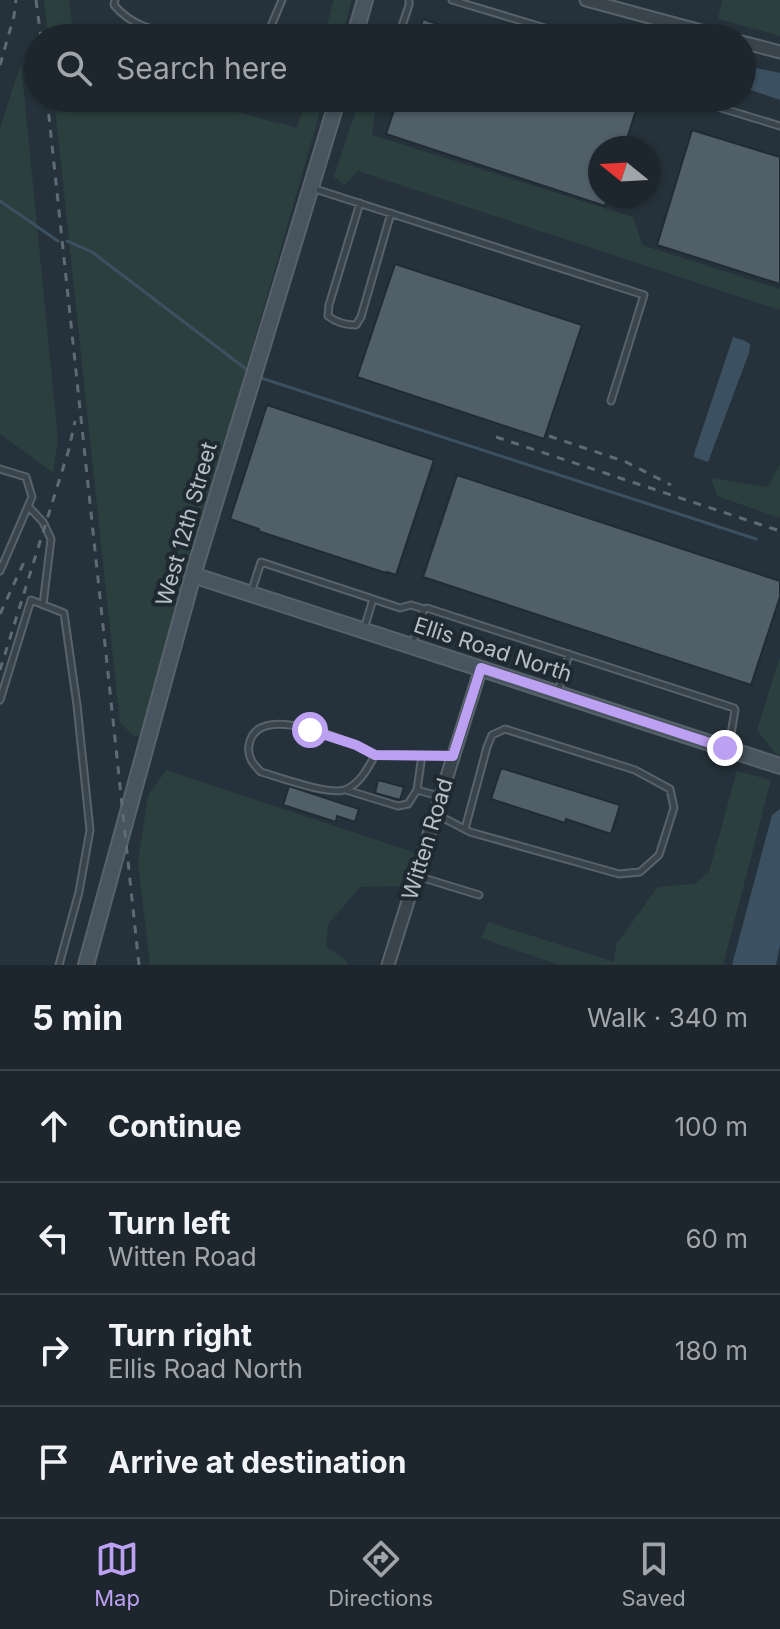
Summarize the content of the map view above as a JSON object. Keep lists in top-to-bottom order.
{
  "streets": {
    "street": ["West 12th Street", "Ellis Road North", "Witten Road"]
  },
  "crossings": [
    ["West 12th Street", "Ellis Road North"],
    ["Ellis Road North", "Witten Road"]
  ],
  "north": "left",
  "page": {
    "search": "Search here",
    "heading": ["5 min", "Walk · 340 m"],
    "list": [
      ["Continue", "100 m"],
      ["Turn left", "Witten Road", "60 m"],
      ["Turn right", "Ellis Road North", "180 m"],
      "Arrive at destination"
    ],
    "nav": ["Map", "Directions", "Saved"]
  }
}
